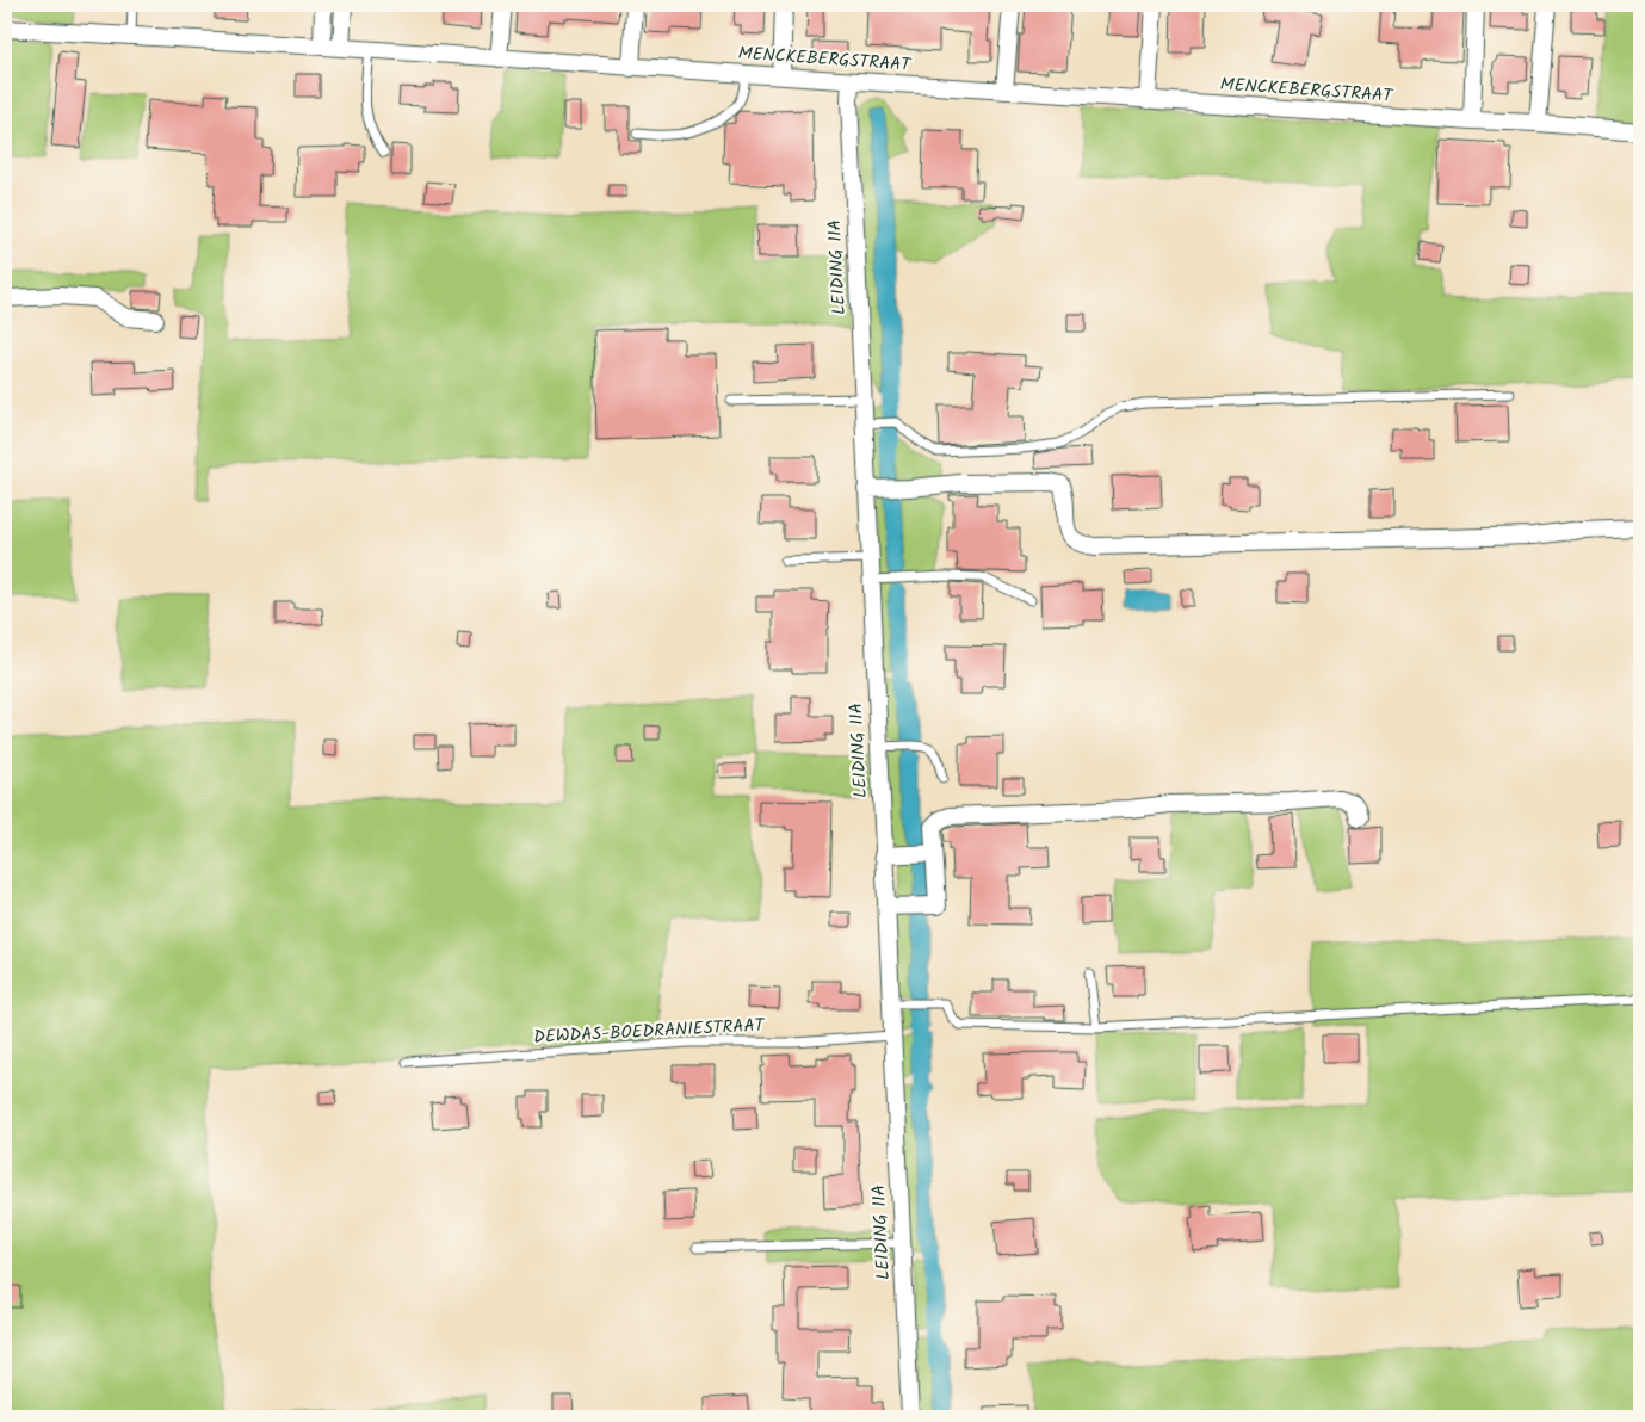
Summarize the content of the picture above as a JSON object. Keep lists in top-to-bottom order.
{
  "streets": {
    "street": ["MENCKEBERGSTRAAT", "LEIDING 11A"],
    "lane": ["DEWDAS-BOEDRANIESTRAAT"]
  },
  "crossings": [
    ["MENCKEBERGSTRAAT", "LEIDING 11A"],
    ["LEIDING 11A", "DEWDAS-BOEDRANIESTRAAT"]
  ]
}
